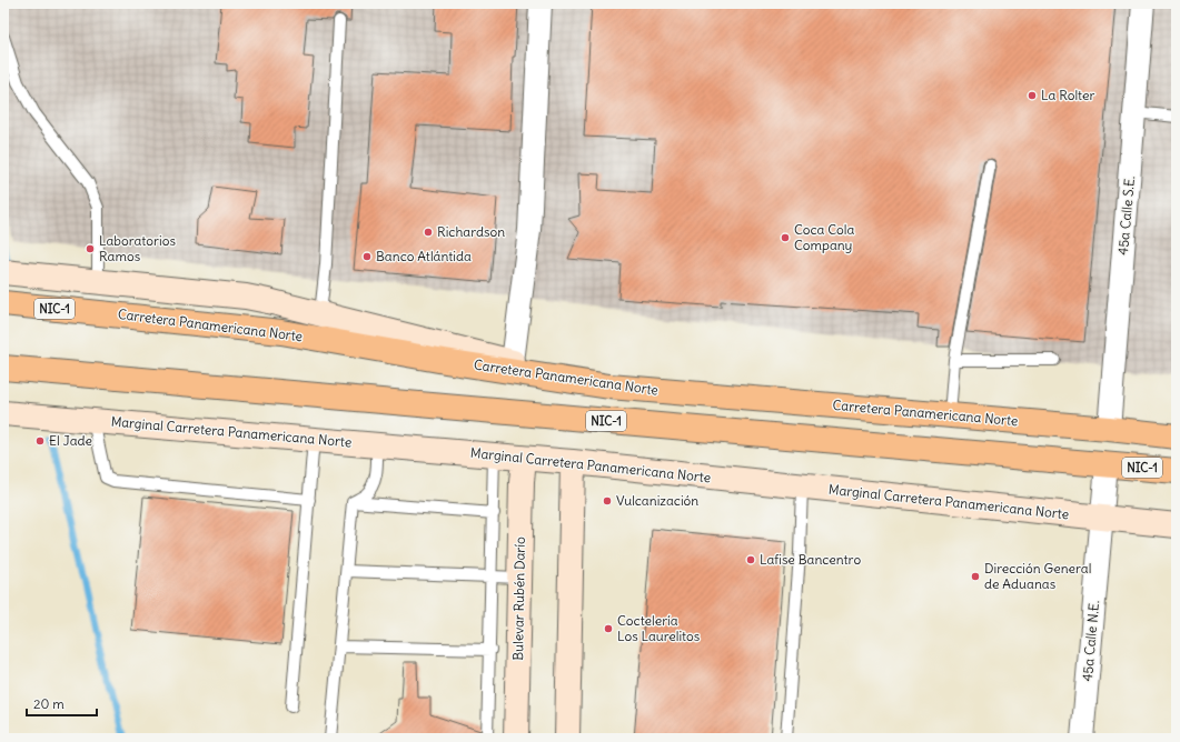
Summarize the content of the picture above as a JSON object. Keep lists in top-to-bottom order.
{
  "streets": {
    "highway": ["NIC-1", "Carretera Panamericana Norte"],
    "street": [
      "45a Calle S.E.",
      "Marginal Carretera Panamericana Norte",
      "Bulevar Rubén Darío",
      "45a Calle N.E."
    ]
  },
  "crossings": [
    ["45a Calle S.E.", "NIC-1"],
    ["45a Calle S.E.", "Carretera Panamericana Norte"],
    ["NIC-1", "Carretera Panamericana Norte"],
    ["Marginal Carretera Panamericana Norte", "Bulevar Rubén Darío"],
    ["Marginal Carretera Panamericana Norte", "45a Calle N.E."]
  ],
  "places": [
    "La Rolter",
    "Richardson",
    "Coca Cola Company",
    "Laboratorios Ramos",
    "Banco Atlántida",
    "El Jade",
    "Vulcanización",
    "Lafise Bancentro",
    "Dirección General de Aduanas",
    "Coctelería Los Laurelitos"
  ],
  "scale_bar": "20 m"
}
